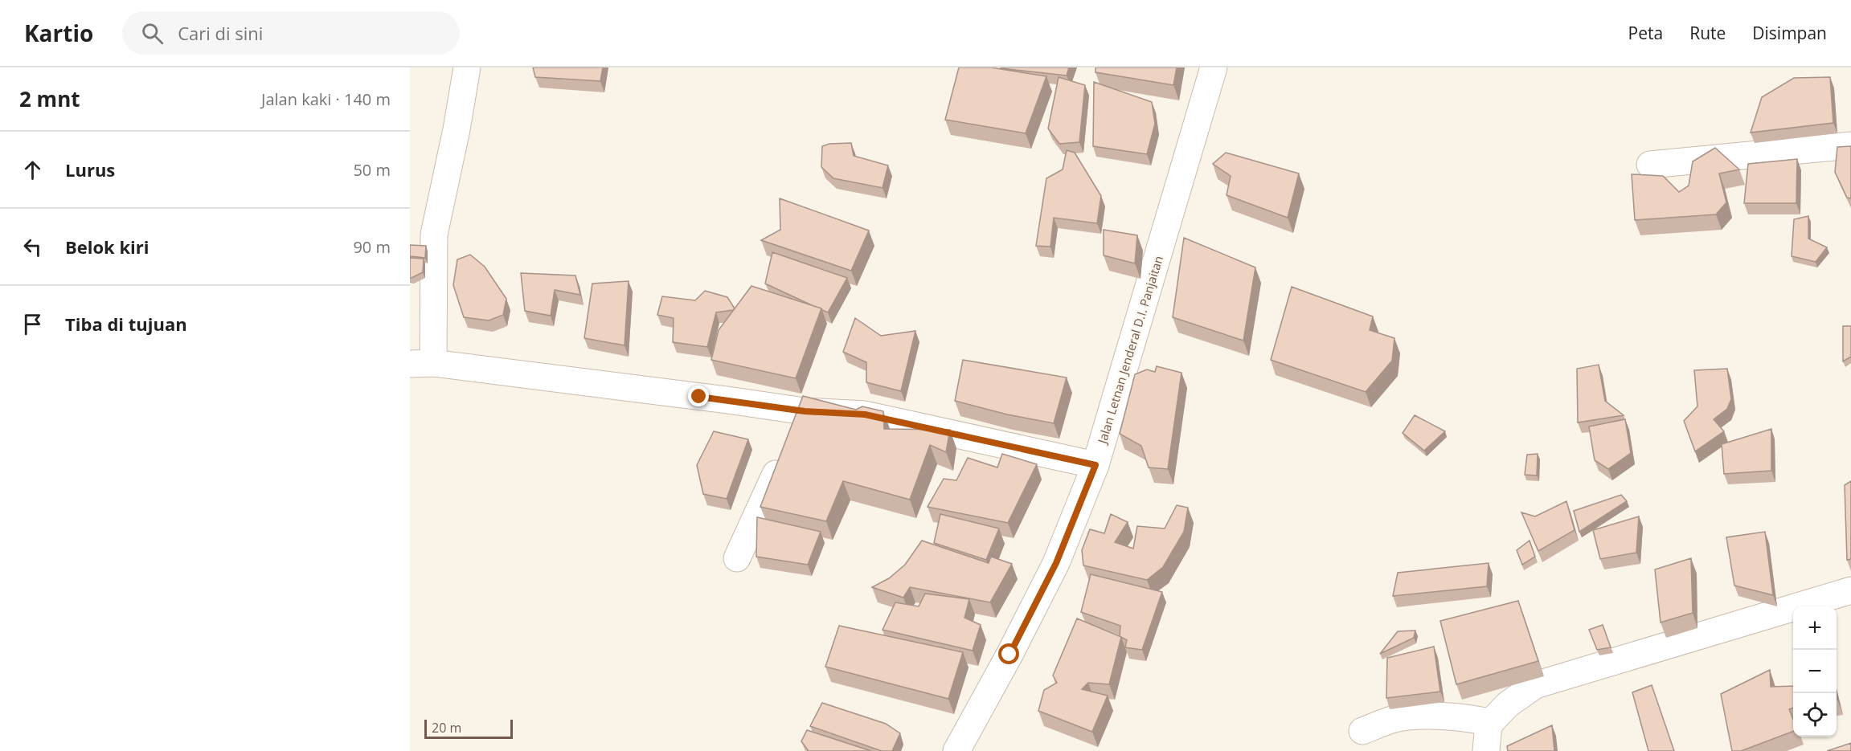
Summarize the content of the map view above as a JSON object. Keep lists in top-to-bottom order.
{
  "streets": {
    "street": ["Jalan Letnan Jenderal D.I. Panjaitan"]
  },
  "scale_bar": "20 m",
  "page": {
    "header": "Kartio",
    "search": "Cari di sini",
    "nav": ["Peta", "Rute", "Disimpan"],
    "heading": ["2 mnt", "Jalan kaki · 140 m"],
    "list": [
      ["Lurus", "50 m"],
      ["Belok kiri", "90 m"],
      "Tiba di tujuan"
    ],
    "map_buttons": ["+", "−"],
    "scale": "20 m"
  }
}
